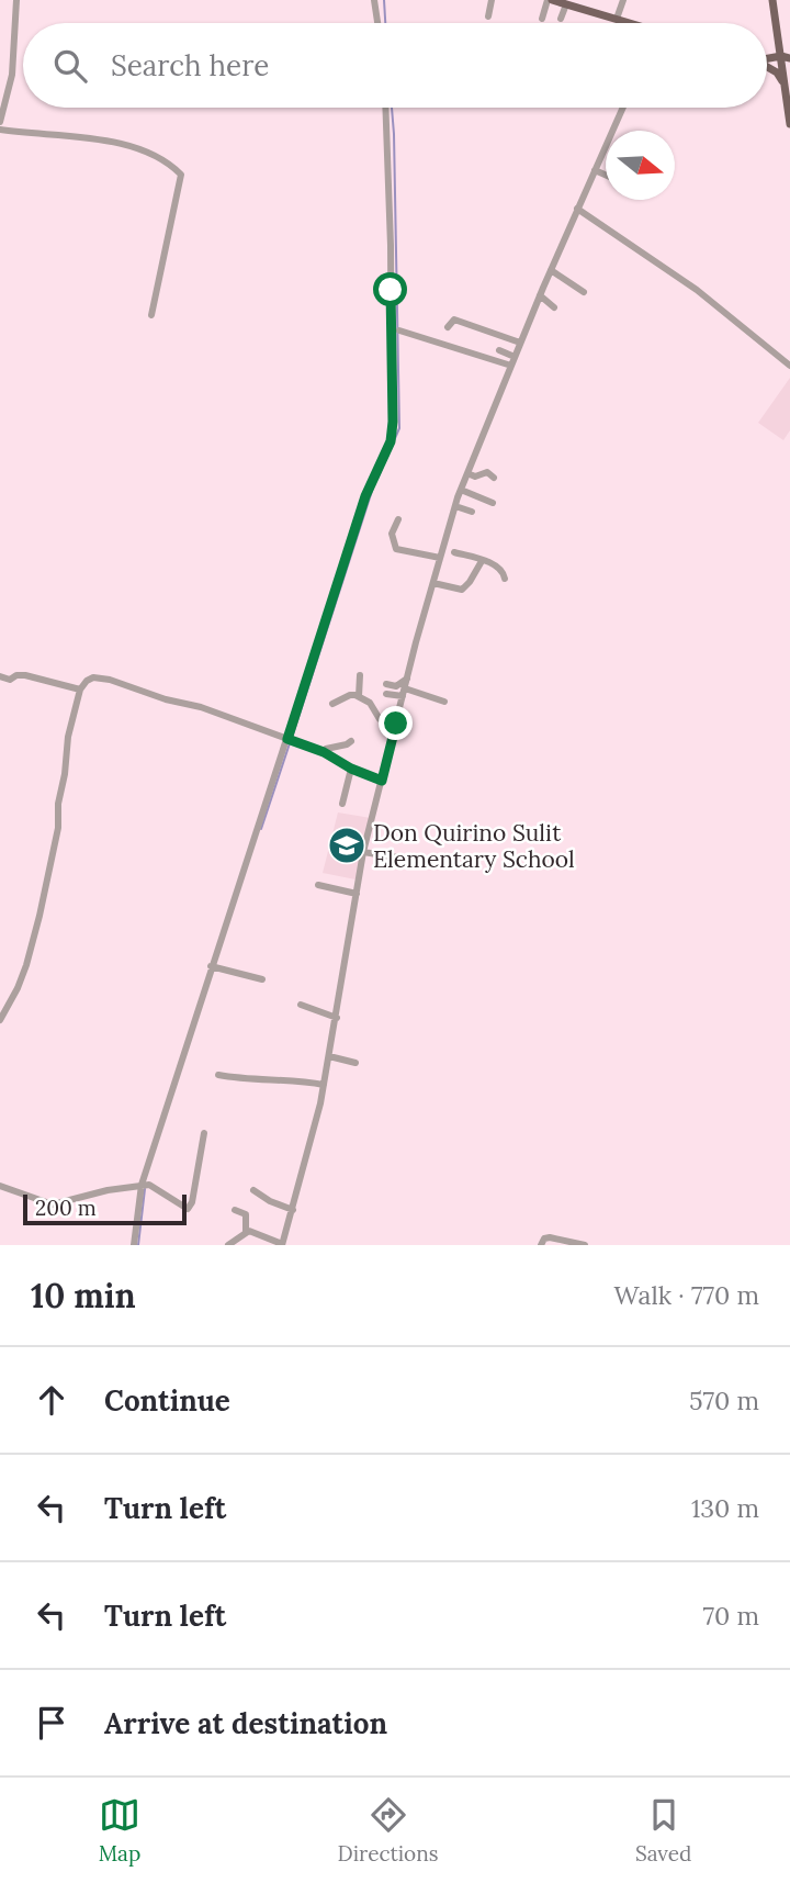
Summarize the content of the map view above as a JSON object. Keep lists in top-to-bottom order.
{
  "places": {
    "school or university": ["Don Quirino Sulit Elementary School"]
  },
  "scale_bar": "200 m",
  "north": "right",
  "page": {
    "search": "Search here",
    "scale": "200 m",
    "heading": ["10 min", "Walk · 770 m"],
    "list": [
      ["Continue", "570 m"],
      ["Turn left", "130 m"],
      ["Turn left", "70 m"],
      "Arrive at destination"
    ],
    "nav": ["Map", "Directions", "Saved"]
  }
}
